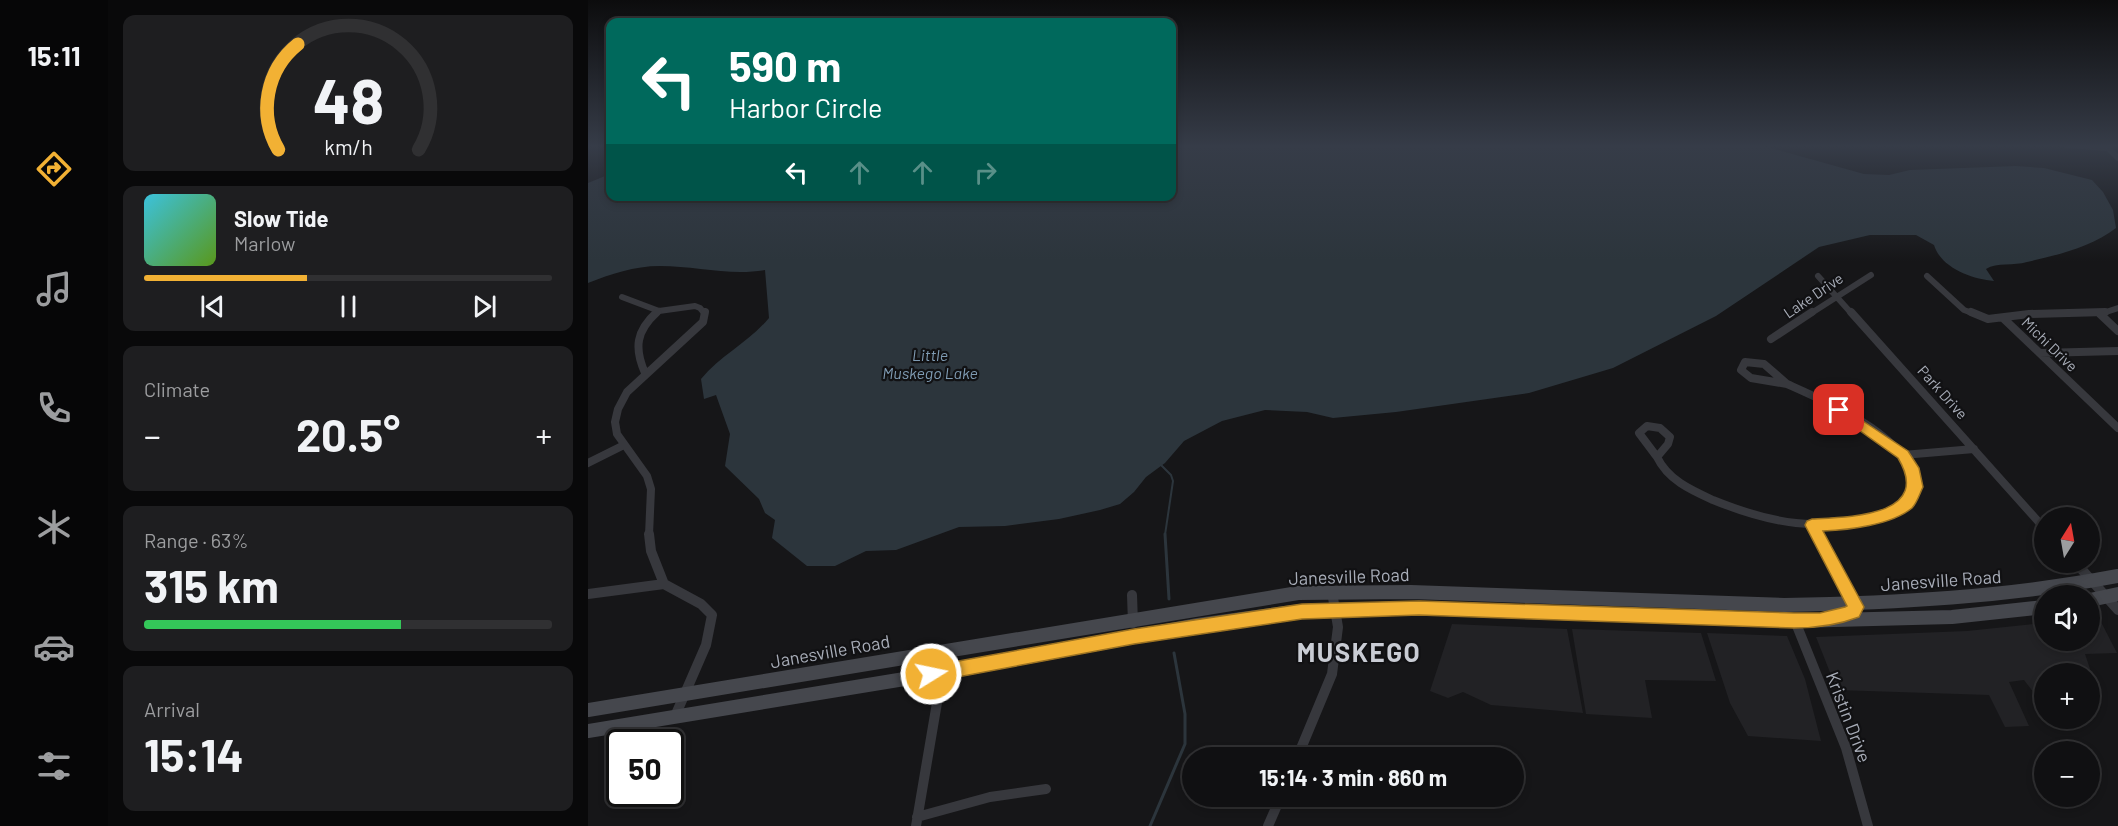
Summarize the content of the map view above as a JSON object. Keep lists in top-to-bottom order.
{
  "streets": {
    "main road": ["Janesville Road"],
    "street": [
      "Lake Drive",
      "Michi Drive",
      "Park Drive",
      "Kristin Drive"
    ]
  },
  "crossings": [
    ["Lake Drive", "Park Drive"],
    ["Janesville Road", "Kristin Drive"]
  ],
  "districts": ["MUSKEGO"],
  "water": ["Little Muskego Lake"],
  "north": "top",
  "page": {
    "tabs": "15:11",
    "turn": ["590 m", "Harbor Circle"],
    "song": ["Slow Tide", "Marlow"],
    "tile": [
      "Climate",
      ["Range · 63%", "315 km"],
      ["Arrival", "15:14"]
    ],
    "heat": ["−", "20.5°", "+"],
    "map_buttons": ["+", "−"],
    "limit": "50",
    "trip": "15:14 · 3 min · 860 m",
    "gauge": ["48", "km/h"]
  }
}
